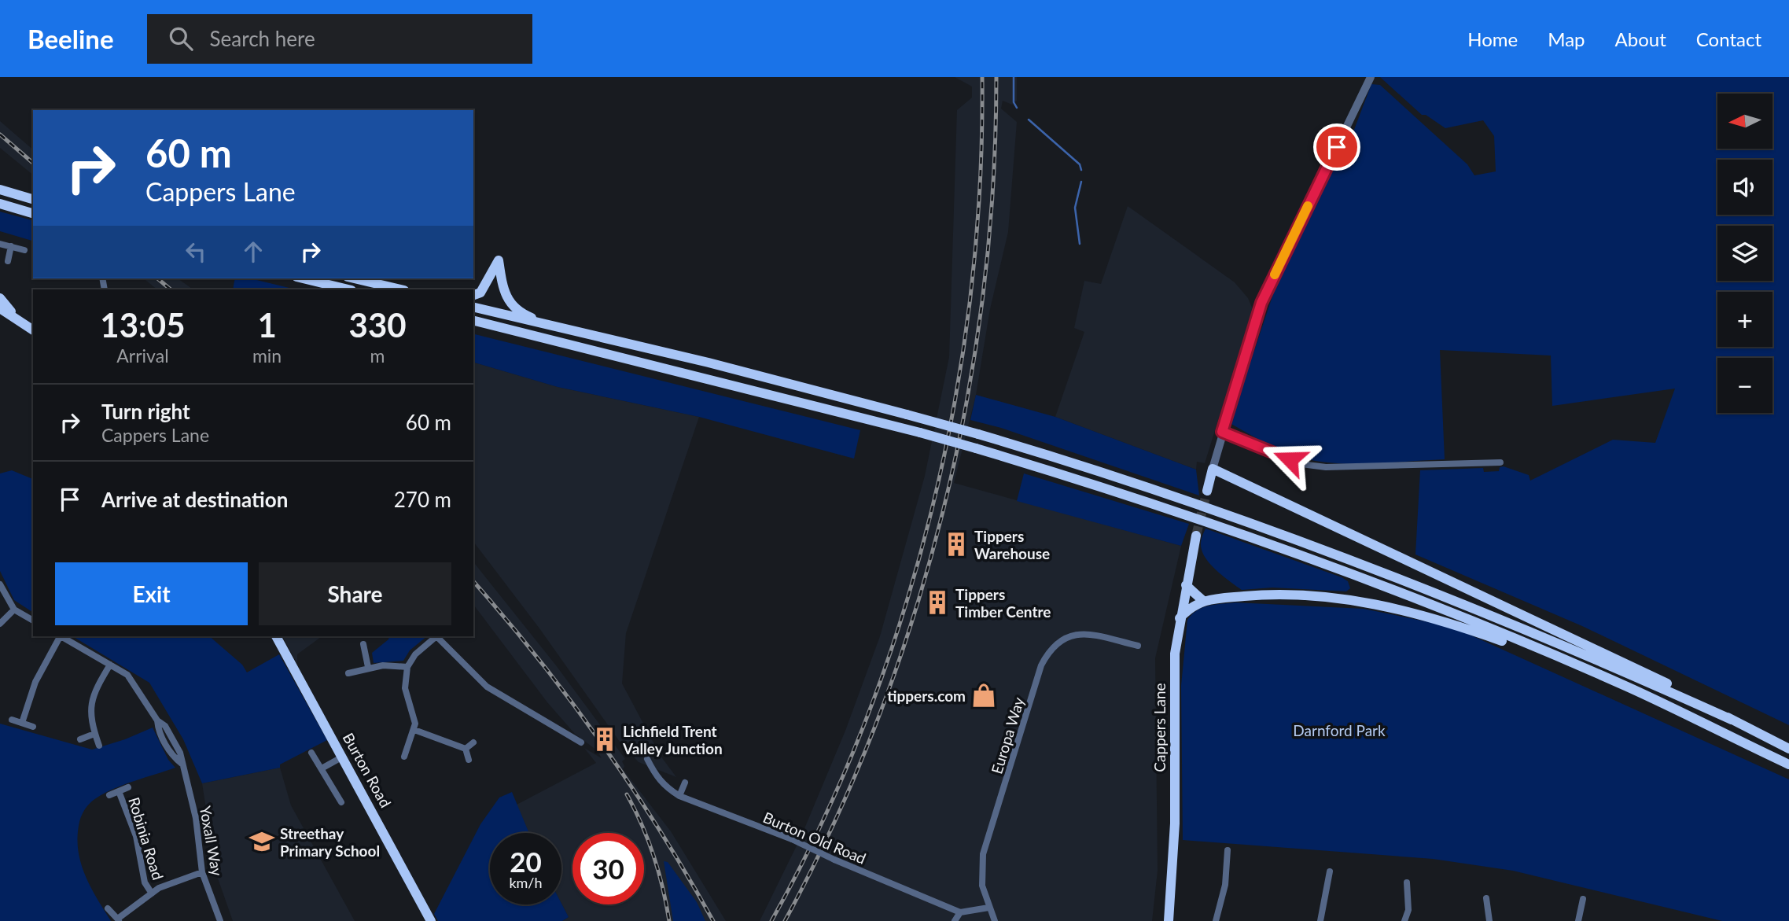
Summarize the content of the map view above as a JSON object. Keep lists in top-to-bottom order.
{
  "streets": {
    "highway": ["Cappers Lane", "Burton Road"],
    "street": [
      "Europa Way",
      "Burton Old Road",
      "Robinia Road",
      "Yoxall Way"
    ]
  },
  "parks": ["Darnford Park"],
  "places": {
    "building": ["Tippers Warehouse", "Tippers Timber Centre", "Lichfield Trent Valley Junction"],
    "shop": ["tippers.com"],
    "school or university": ["Streethay Primary School"]
  },
  "north": "left",
  "page": {
    "header": "Beeline",
    "search": "Search here",
    "nav": [
      "Home",
      "Map",
      "About",
      "Contact"
    ],
    "map_buttons": ["+", "−"],
    "turn": ["60 m", "Cappers Lane"],
    "eta": [
      "13:05",
      "Arrival",
      "1",
      "min",
      "330",
      "m"
    ],
    "list": [
      {
        "name": "Turn right",
        "note": "Cappers Lane",
        "value": "60 m"
      },
      {
        "name": "Arrive at destination",
        "value": "270 m"
      }
    ],
    "buttons": ["Exit", "Share"],
    "speed": "20 km/h",
    "limit": "30"
  }
}
